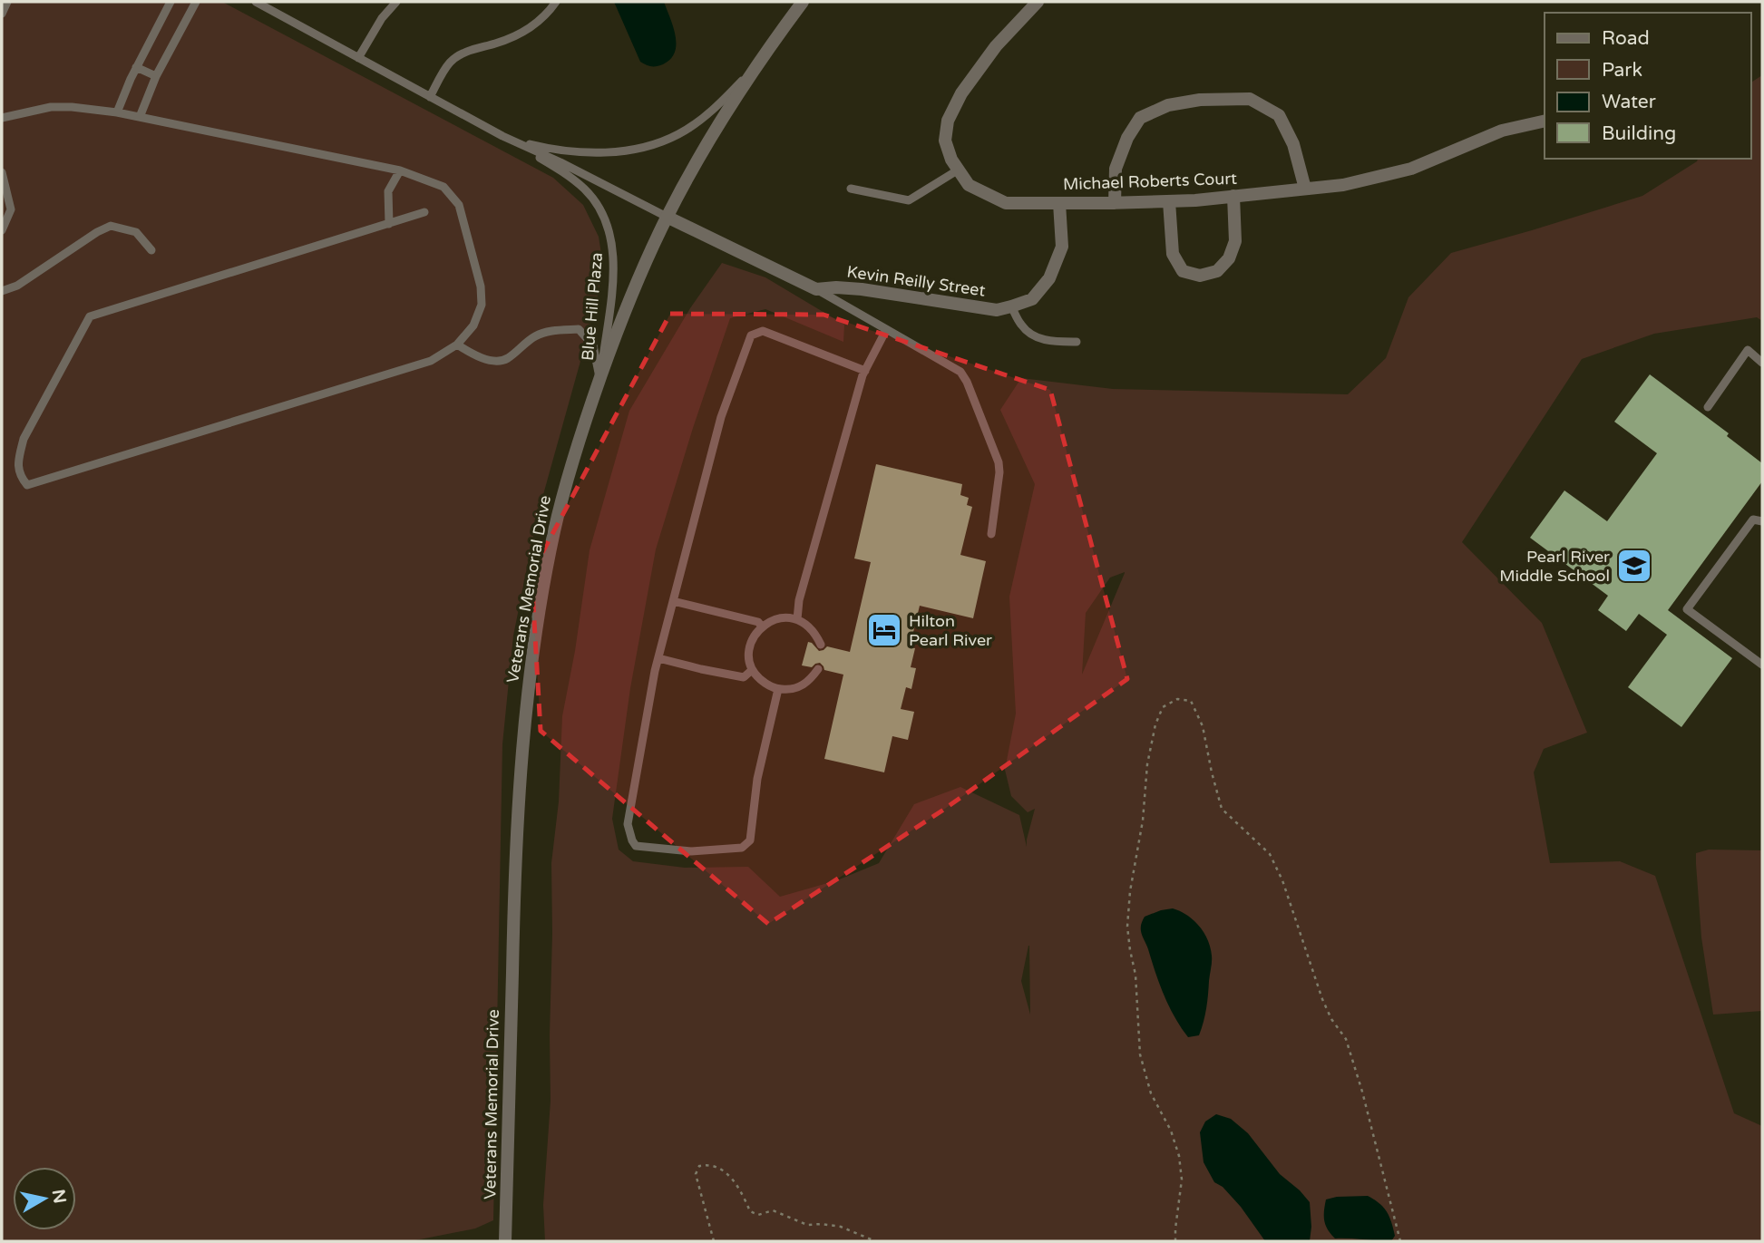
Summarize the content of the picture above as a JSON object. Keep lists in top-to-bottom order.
{
  "streets": {
    "street": ["Michael Roberts Court", "Kevin Reilly Street", "Veterans Memorial Drive"],
    "lane": ["Blue Hill Plaza"]
  },
  "crossings": [
    ["Michael Roberts Court", "Kevin Reilly Street"],
    ["Kevin Reilly Street", "Blue Hill Plaza"],
    ["Kevin Reilly Street", "Veterans Memorial Drive"],
    ["Blue Hill Plaza", "Veterans Memorial Drive"]
  ],
  "places": {
    "school or university": ["Pearl River Middle School"],
    "hotel": ["Hilton Pearl River"]
  },
  "legend": [
    "Road",
    "Park",
    "Water",
    "Building"
  ],
  "north": "right"
}
